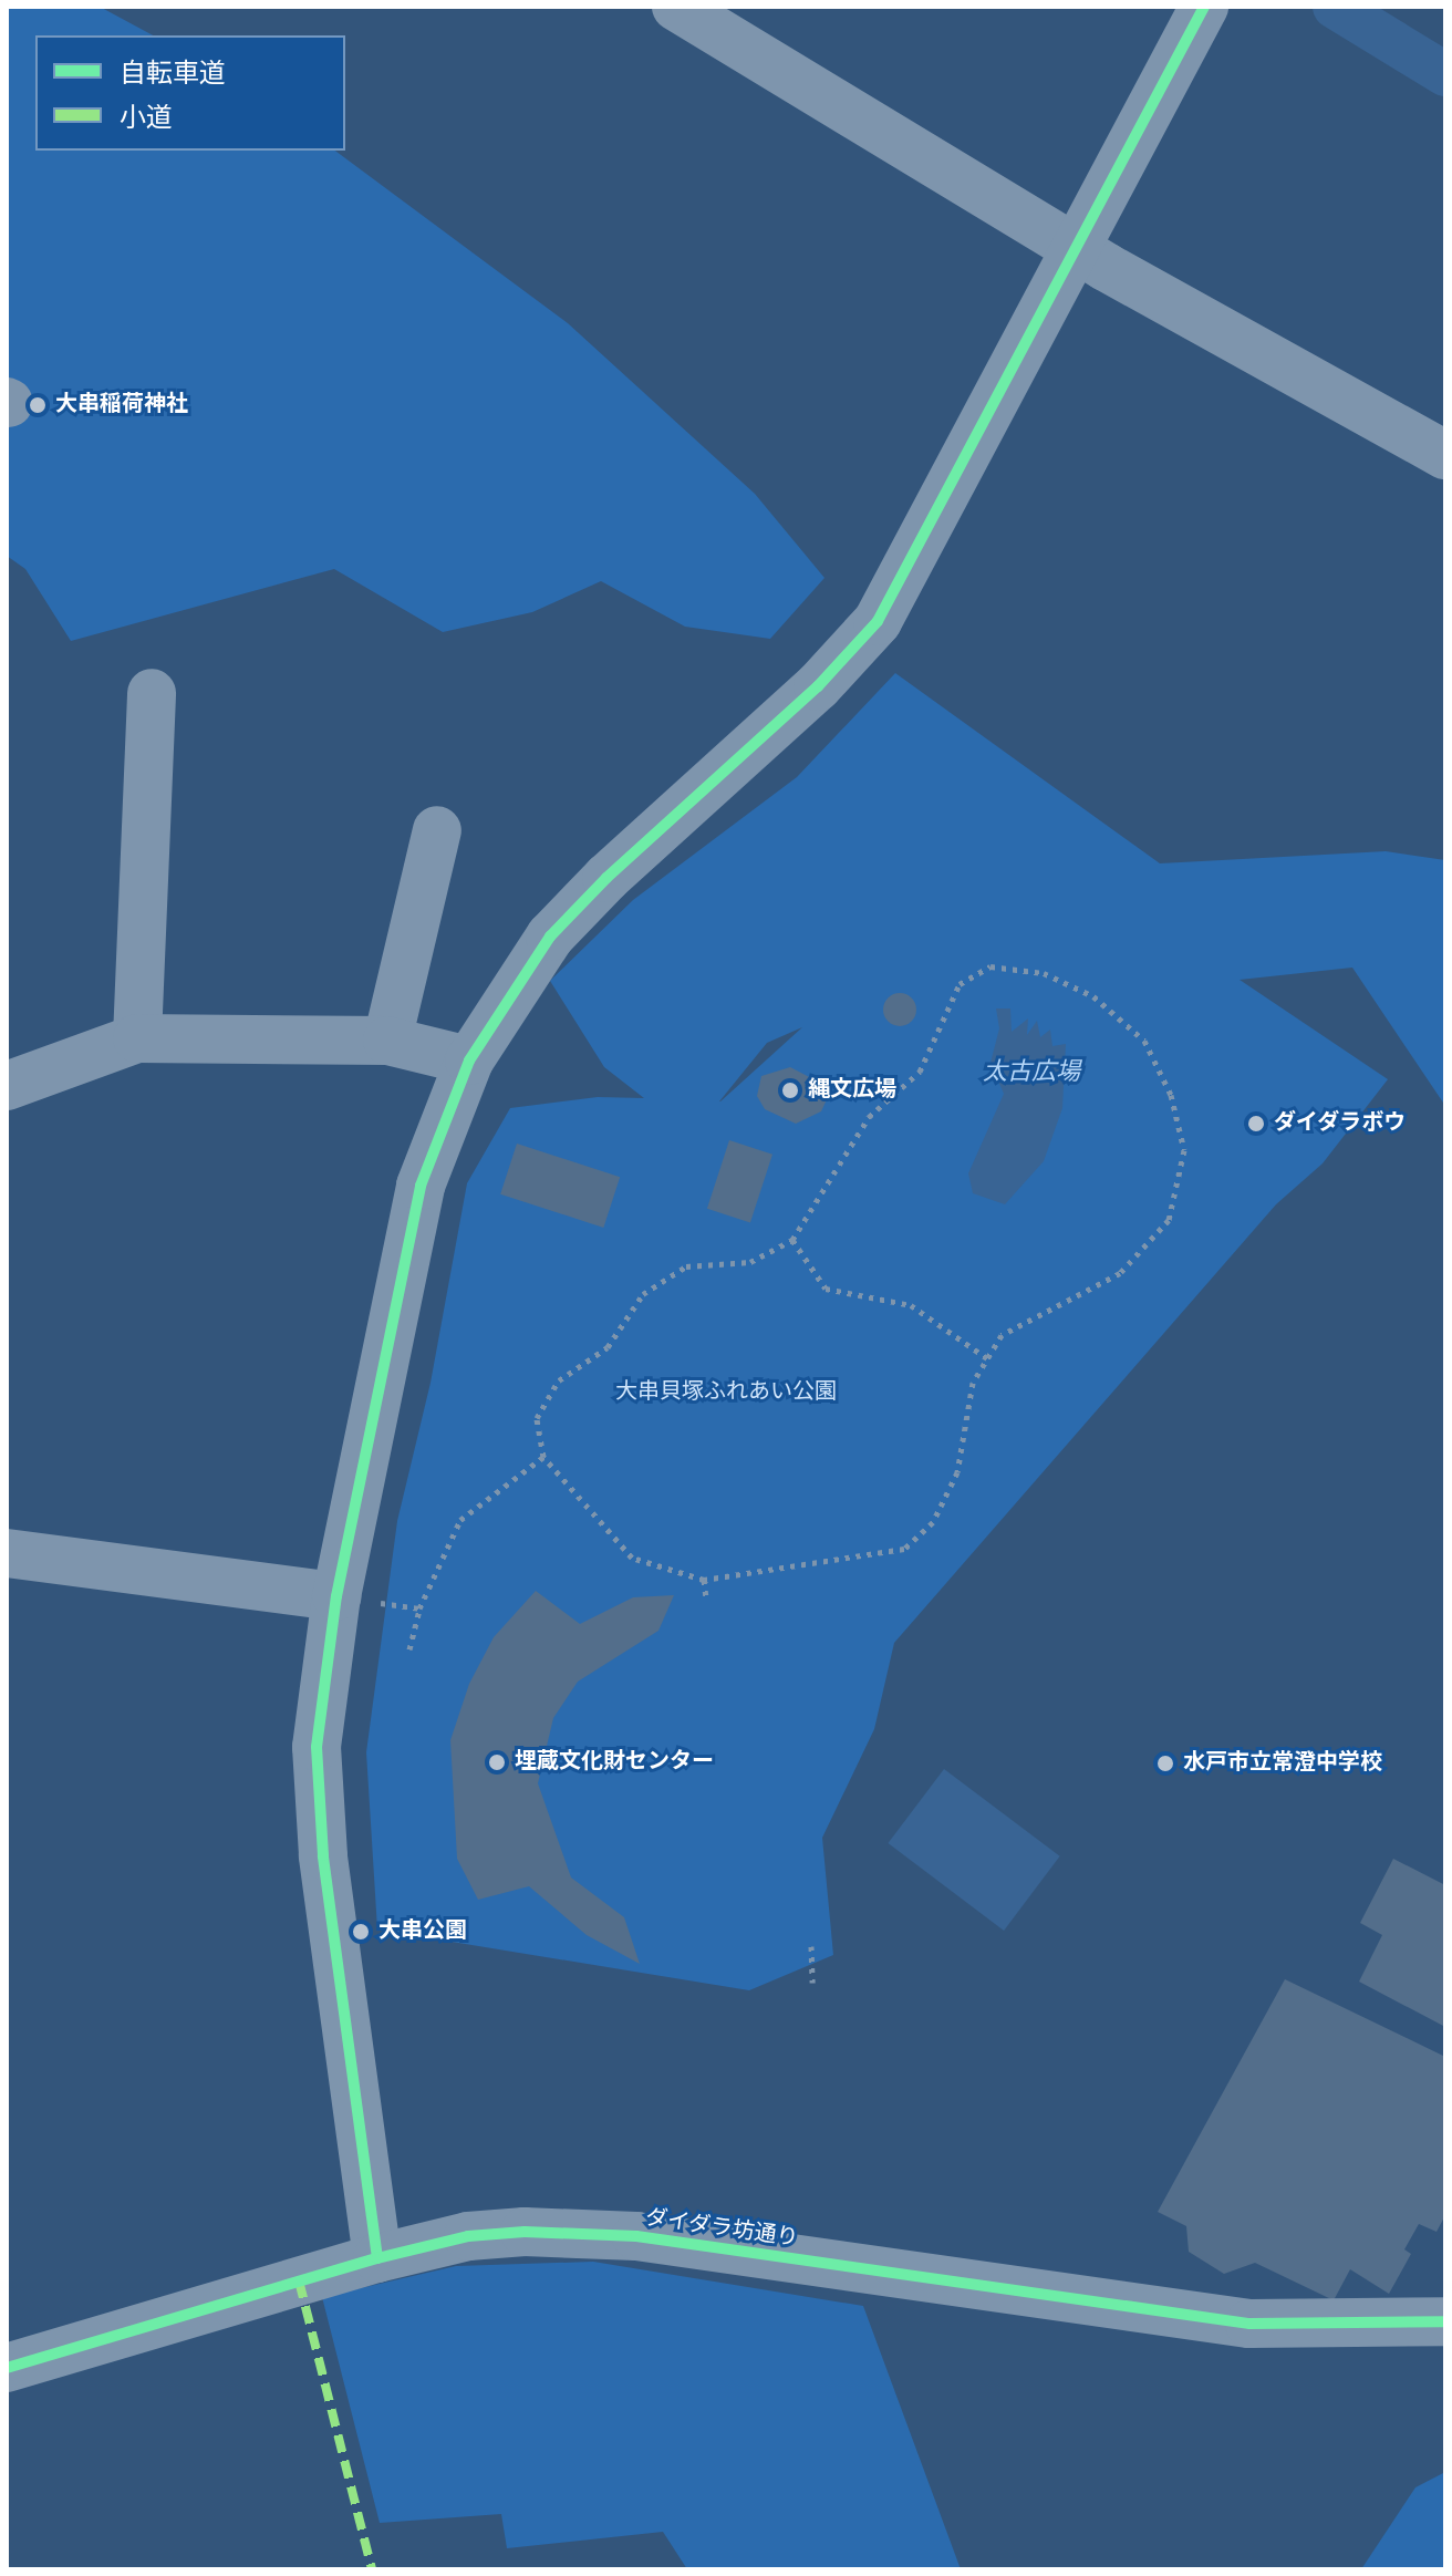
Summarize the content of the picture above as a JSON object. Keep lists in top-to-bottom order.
{
  "streets": {
    "street": ["ダイダラ坊通り"]
  },
  "water": ["太古広場"],
  "parks": ["大串貝塚ふれあい公園"],
  "places": [
    "大串稲荷神社",
    "縄文広場",
    "ダイダラボウ",
    "埋蔵文化財センター",
    "水戸市立常澄中学校",
    "大串公園"
  ],
  "legend": ["自転車道", "小道"]
}
